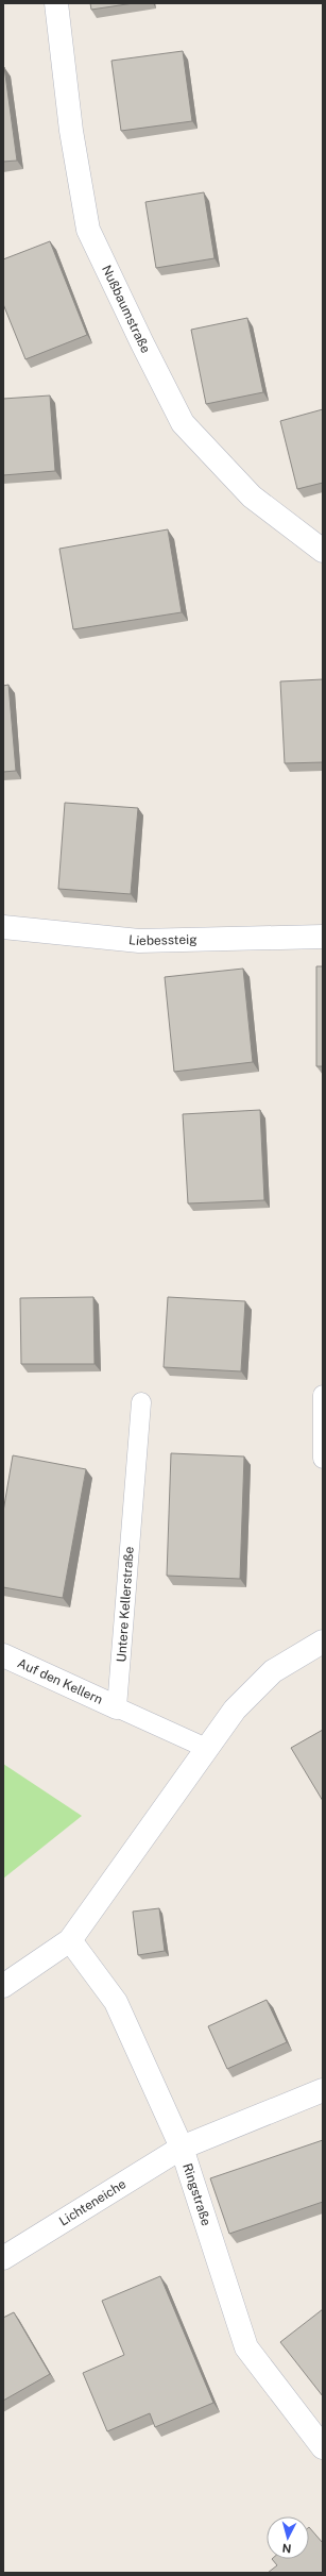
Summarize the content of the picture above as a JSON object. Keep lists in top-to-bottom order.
{
  "streets": {
    "street": [
      "Nußbaumstraße",
      "Liebessteig",
      "Auf den Kellern",
      "Ringstraße",
      "Lichteneiche"
    ],
    "lane": ["Untere Kellerstraße"]
  },
  "crossings": [
    ["Untere Kellerstraße", "Auf den Kellern"],
    ["Ringstraße", "Lichteneiche"]
  ],
  "north": "bottom"
}
